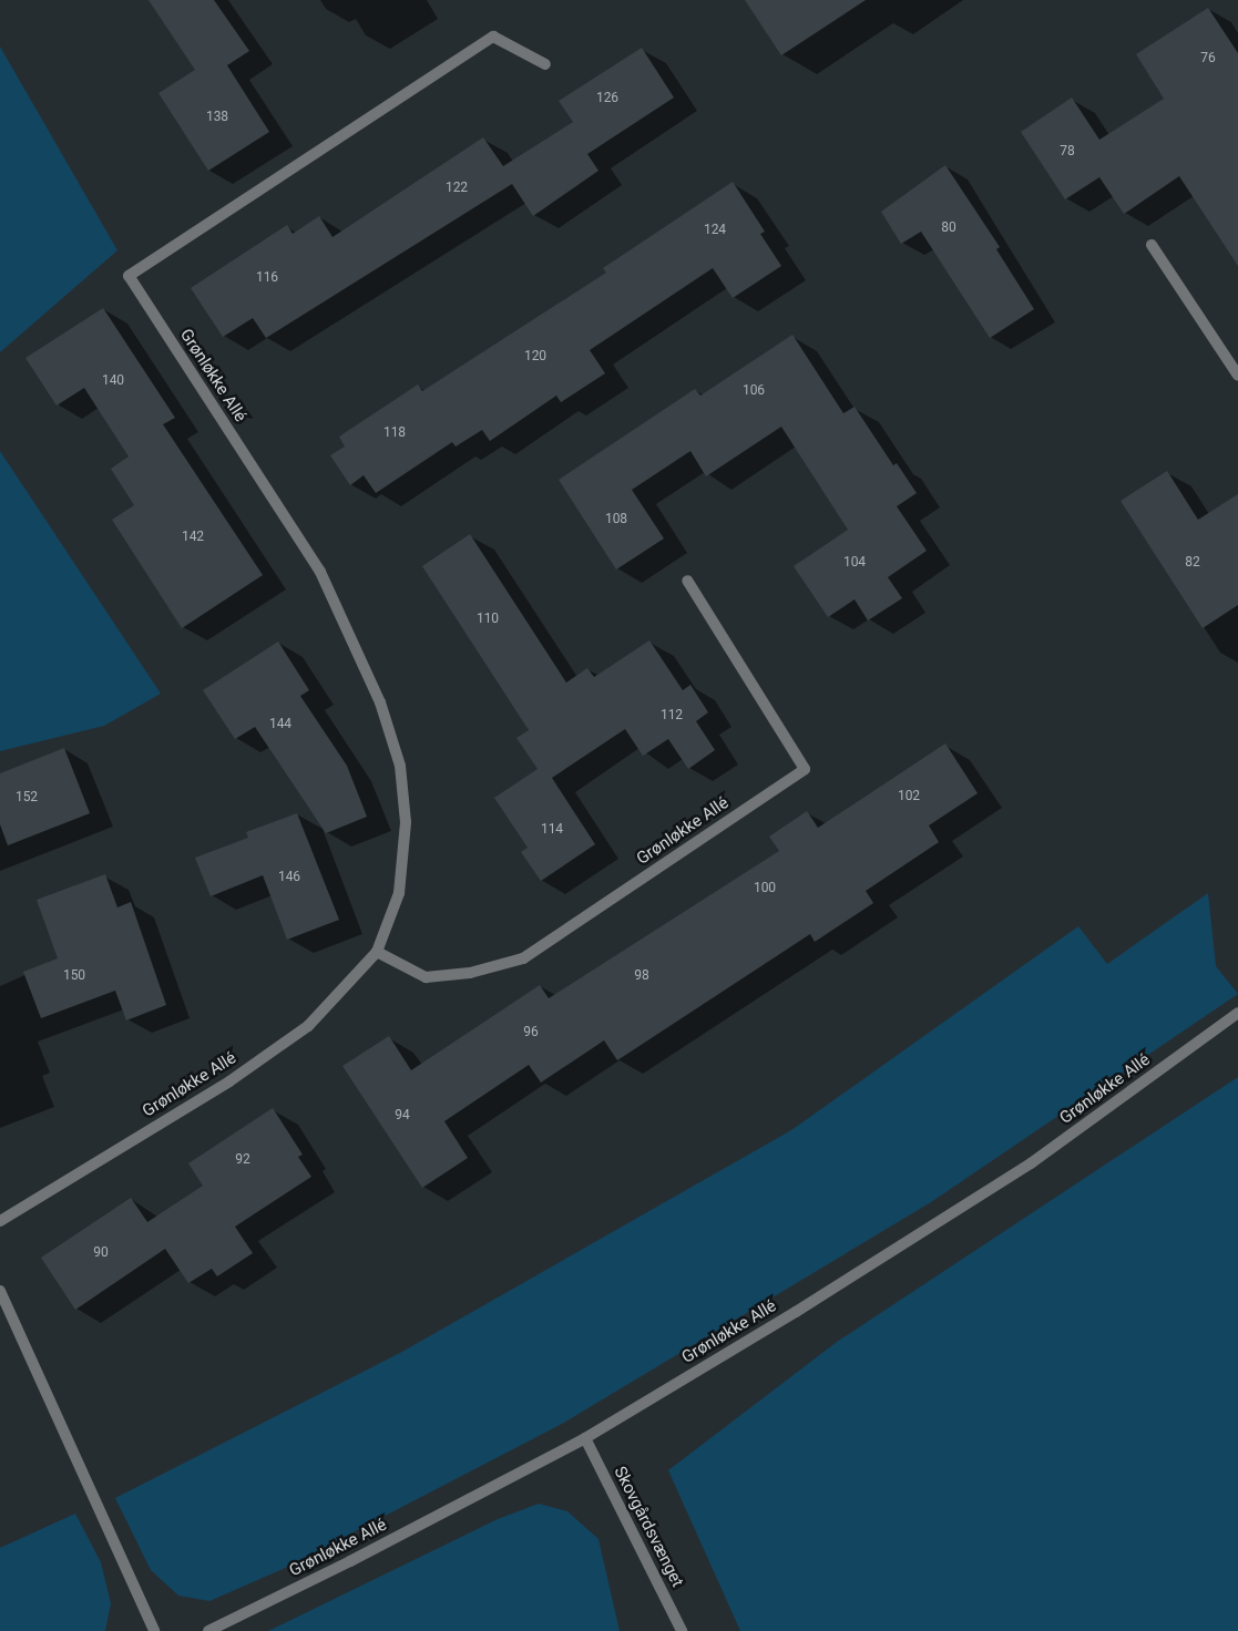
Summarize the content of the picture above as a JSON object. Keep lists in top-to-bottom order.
{
  "streets": {
    "street": ["Grønløkke Allé", "Skovgårdsvænget"]
  },
  "crossings": [
    ["Grønløkke Allé", "Skovgårdsvænget"]
  ],
  "house_numbers": [
    "76",
    "126",
    "138",
    "78",
    "122",
    "80",
    "124",
    "116",
    "120",
    "140",
    "106",
    "118",
    "108",
    "142",
    "104",
    "82",
    "110",
    "112",
    "144",
    "102",
    "152",
    "114",
    "146",
    "100",
    "150",
    "98",
    "96",
    "94",
    "92",
    "90"
  ]
}
